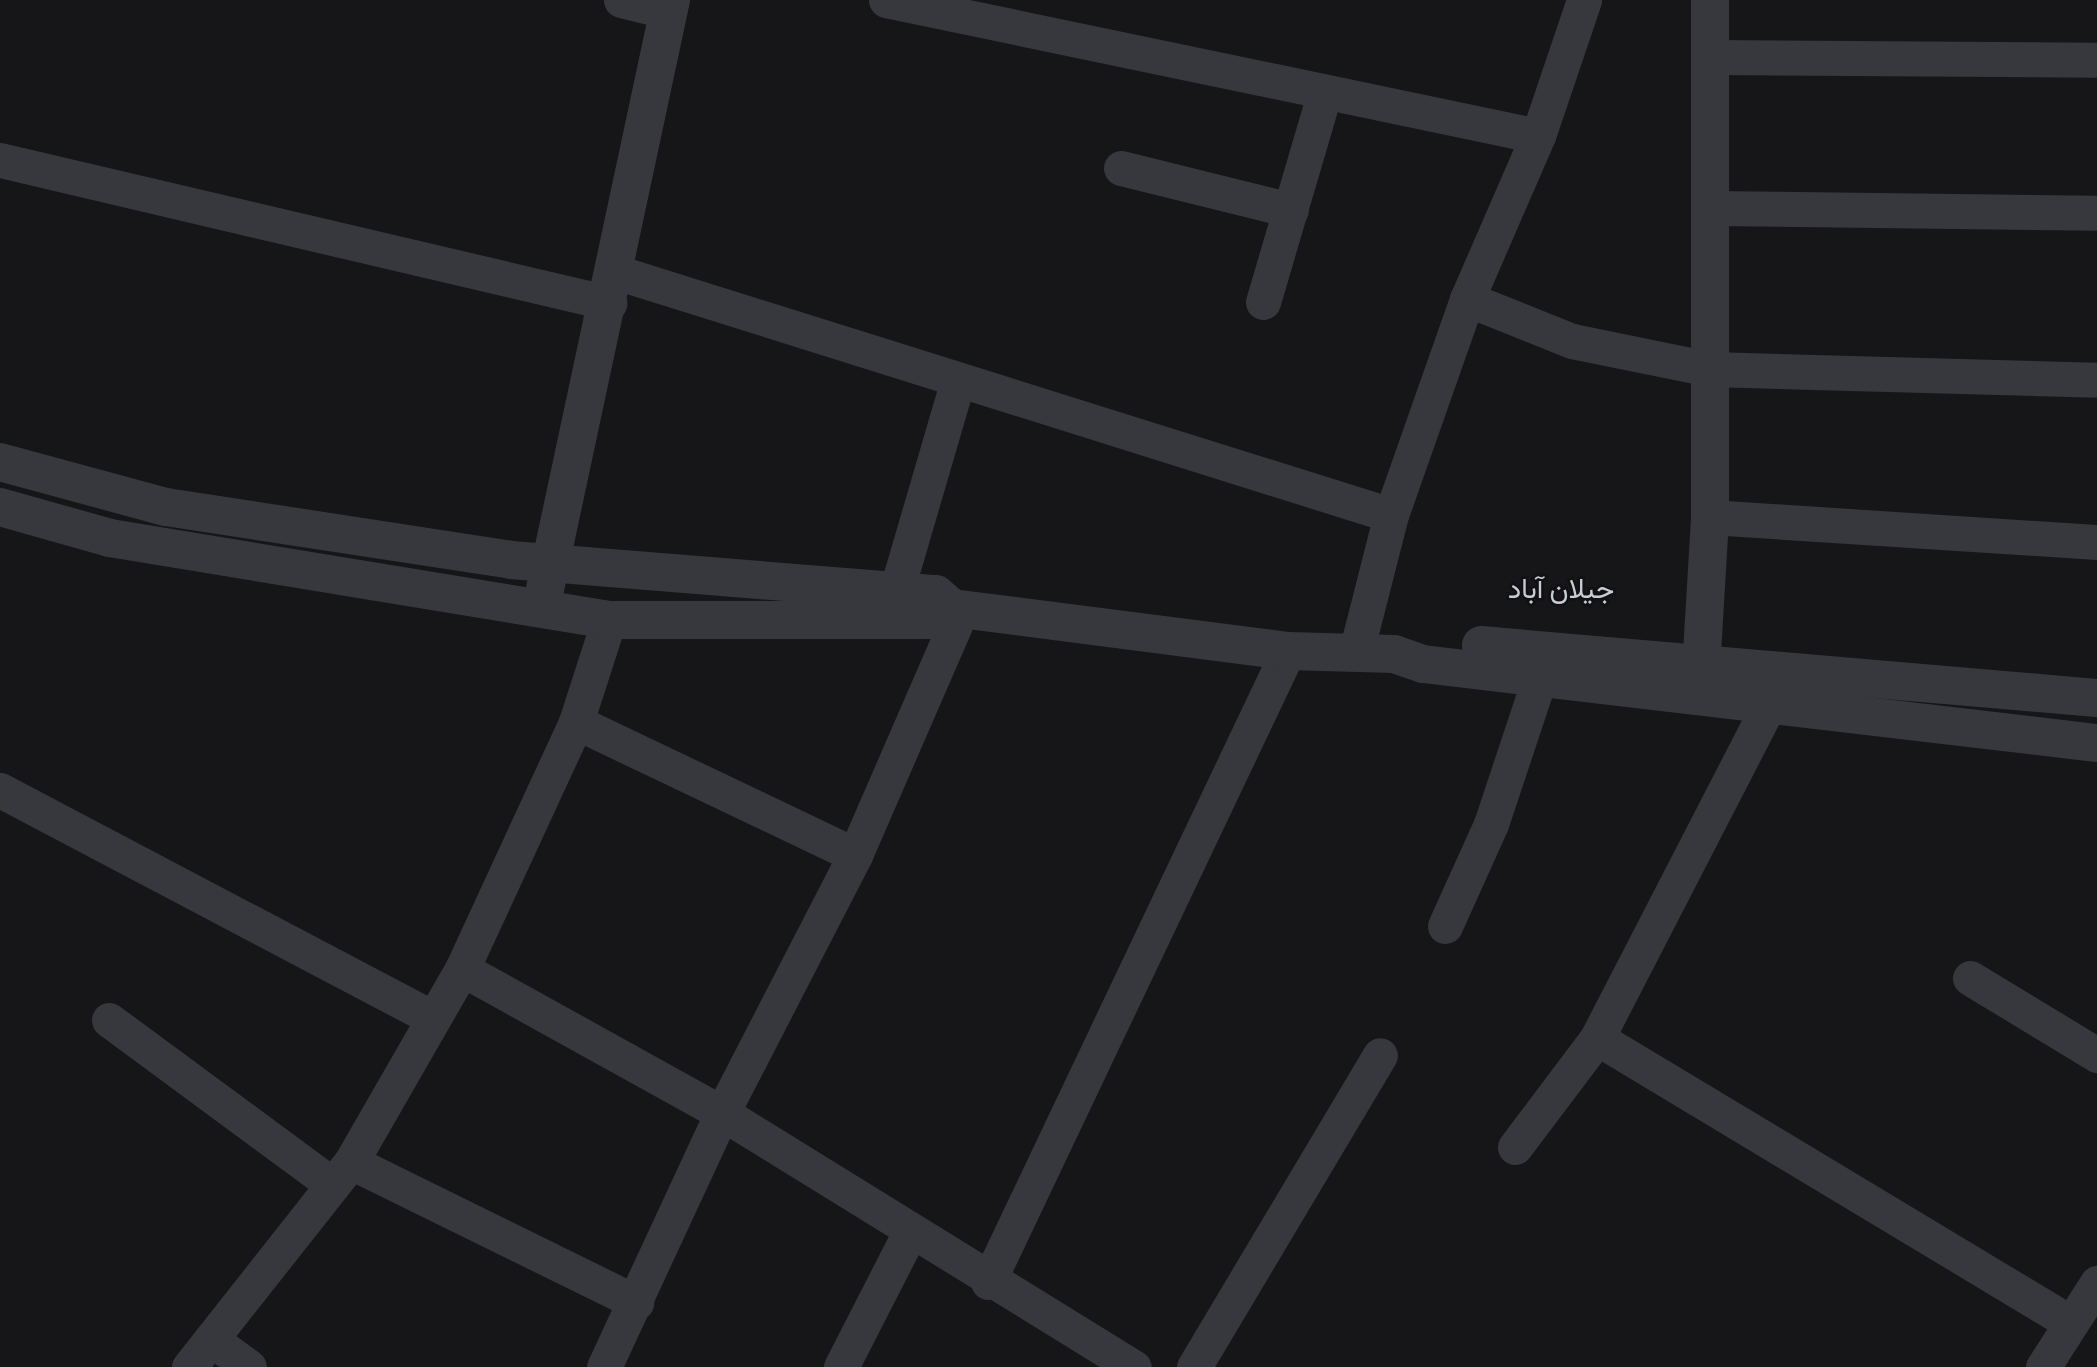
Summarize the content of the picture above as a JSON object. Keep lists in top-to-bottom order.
{
  "districts": ["جیلان آباد"]
}
